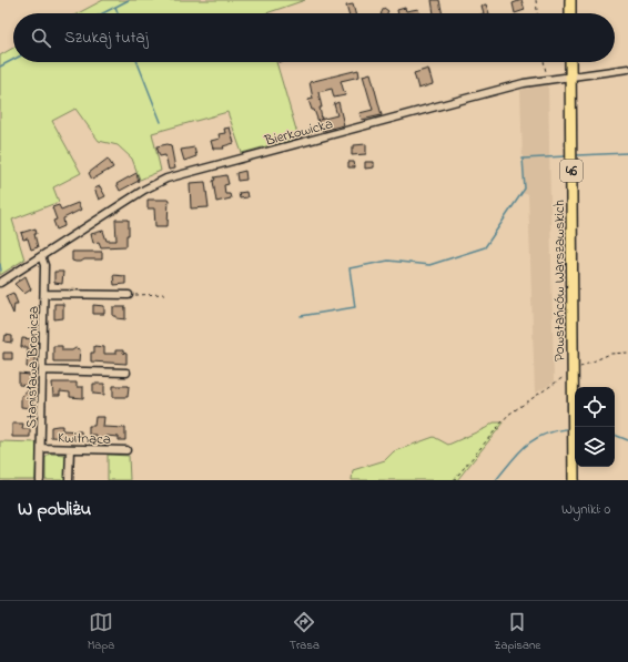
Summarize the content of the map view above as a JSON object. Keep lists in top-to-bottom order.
{
  "streets": {
    "main road": ["46", "Powstańców Warszawskich"],
    "street": ["Bierkowicka", "Stanisława Bronicza", "Kwitnąca"]
  },
  "crossings": [
    ["Bierkowicka", "Powstańców Warszawskich"],
    ["Bierkowicka", "Stanisława Bronicza"],
    ["Stanisława Bronicza", "Kwitnąca"]
  ],
  "page": {
    "search": "Szukaj tutaj",
    "heading": ["W pobliżu", "Wyniki: 0"],
    "nav": ["Mapa", "Trasa", "Zapisane"]
  }
}
